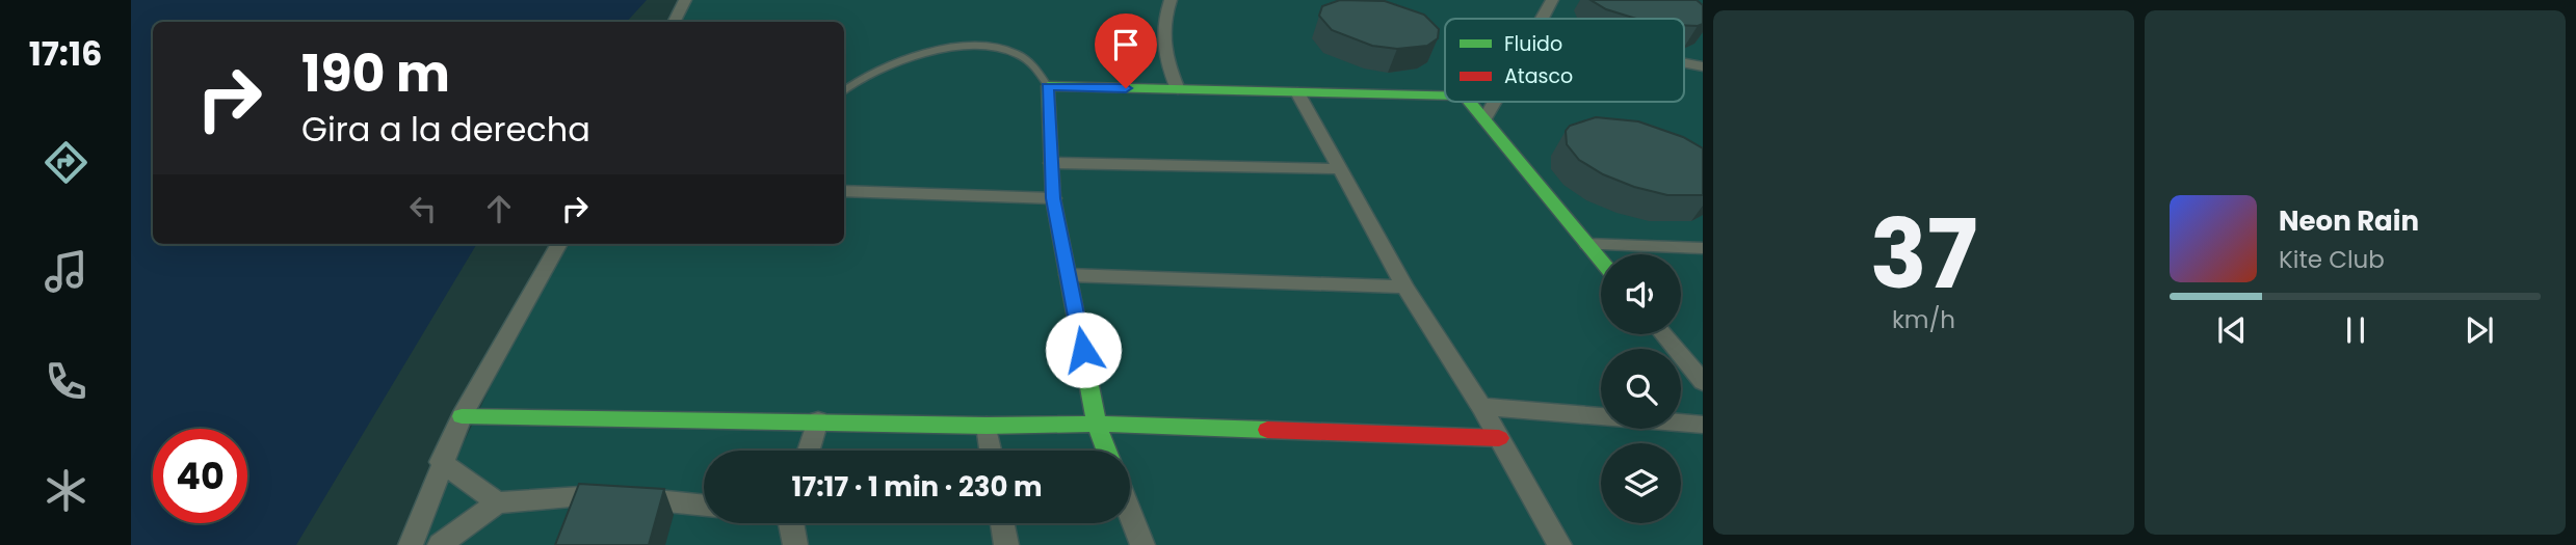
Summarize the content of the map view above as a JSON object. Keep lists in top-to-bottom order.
{
  "legend": ["Fluido", "Atasco"],
  "page": {
    "tabs": "17:16",
    "tile": ["37", "km/h"],
    "turn": ["190 m", "Gira a la derecha"],
    "song": ["Neon Rain", "Kite Club"],
    "limit": "40",
    "trip": "17:17 · 1 min · 230 m"
  }
}
